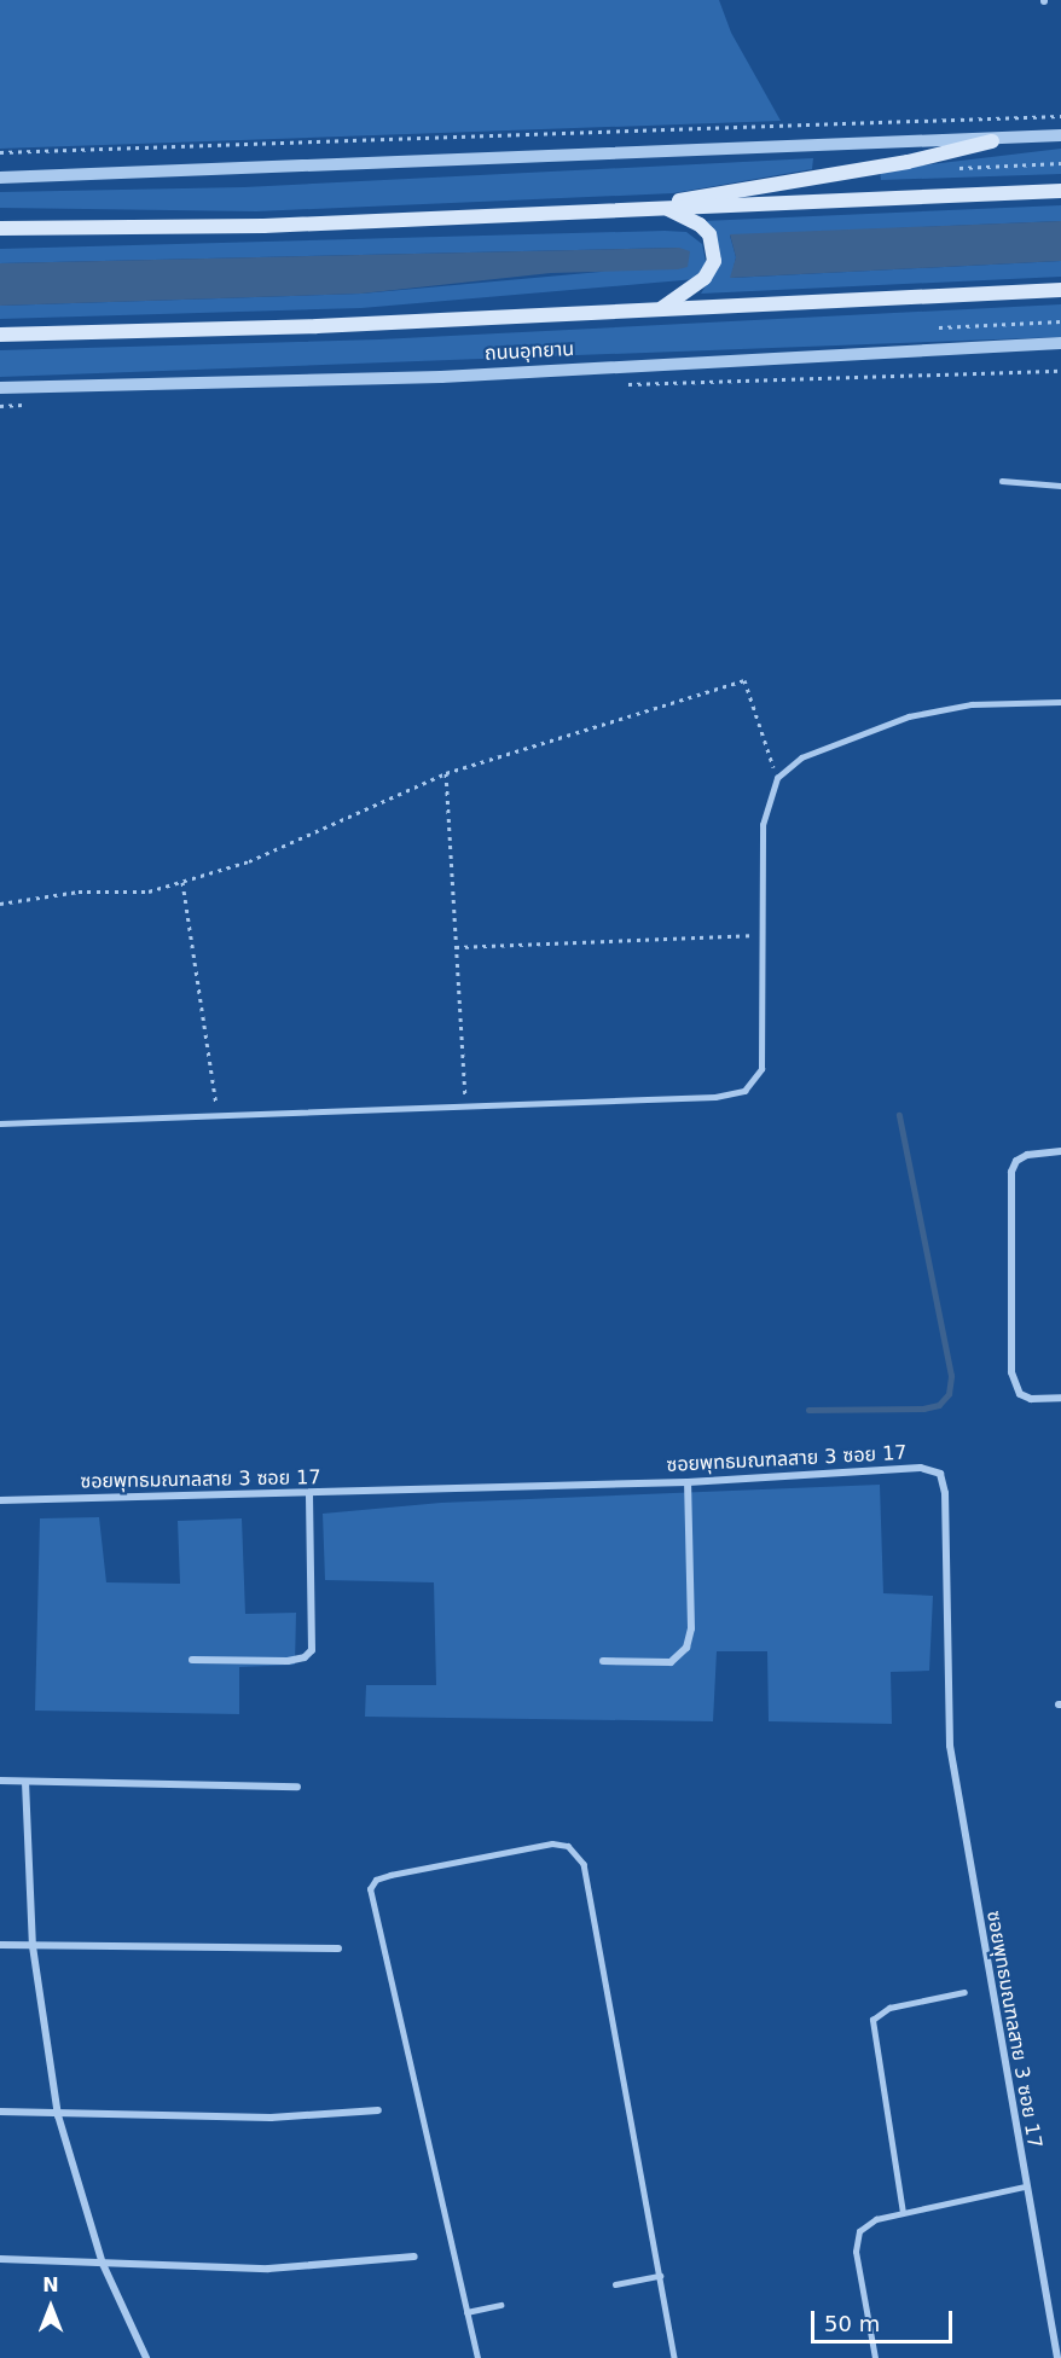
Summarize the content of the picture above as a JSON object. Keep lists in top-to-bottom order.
{
  "streets": {
    "main road": ["ถนนอุทยาน"],
    "street": ["ซอยพุทธมณฑลสาย 3 ซอย 17"]
  },
  "scale_bar": "50 m",
  "north": "top"
}
